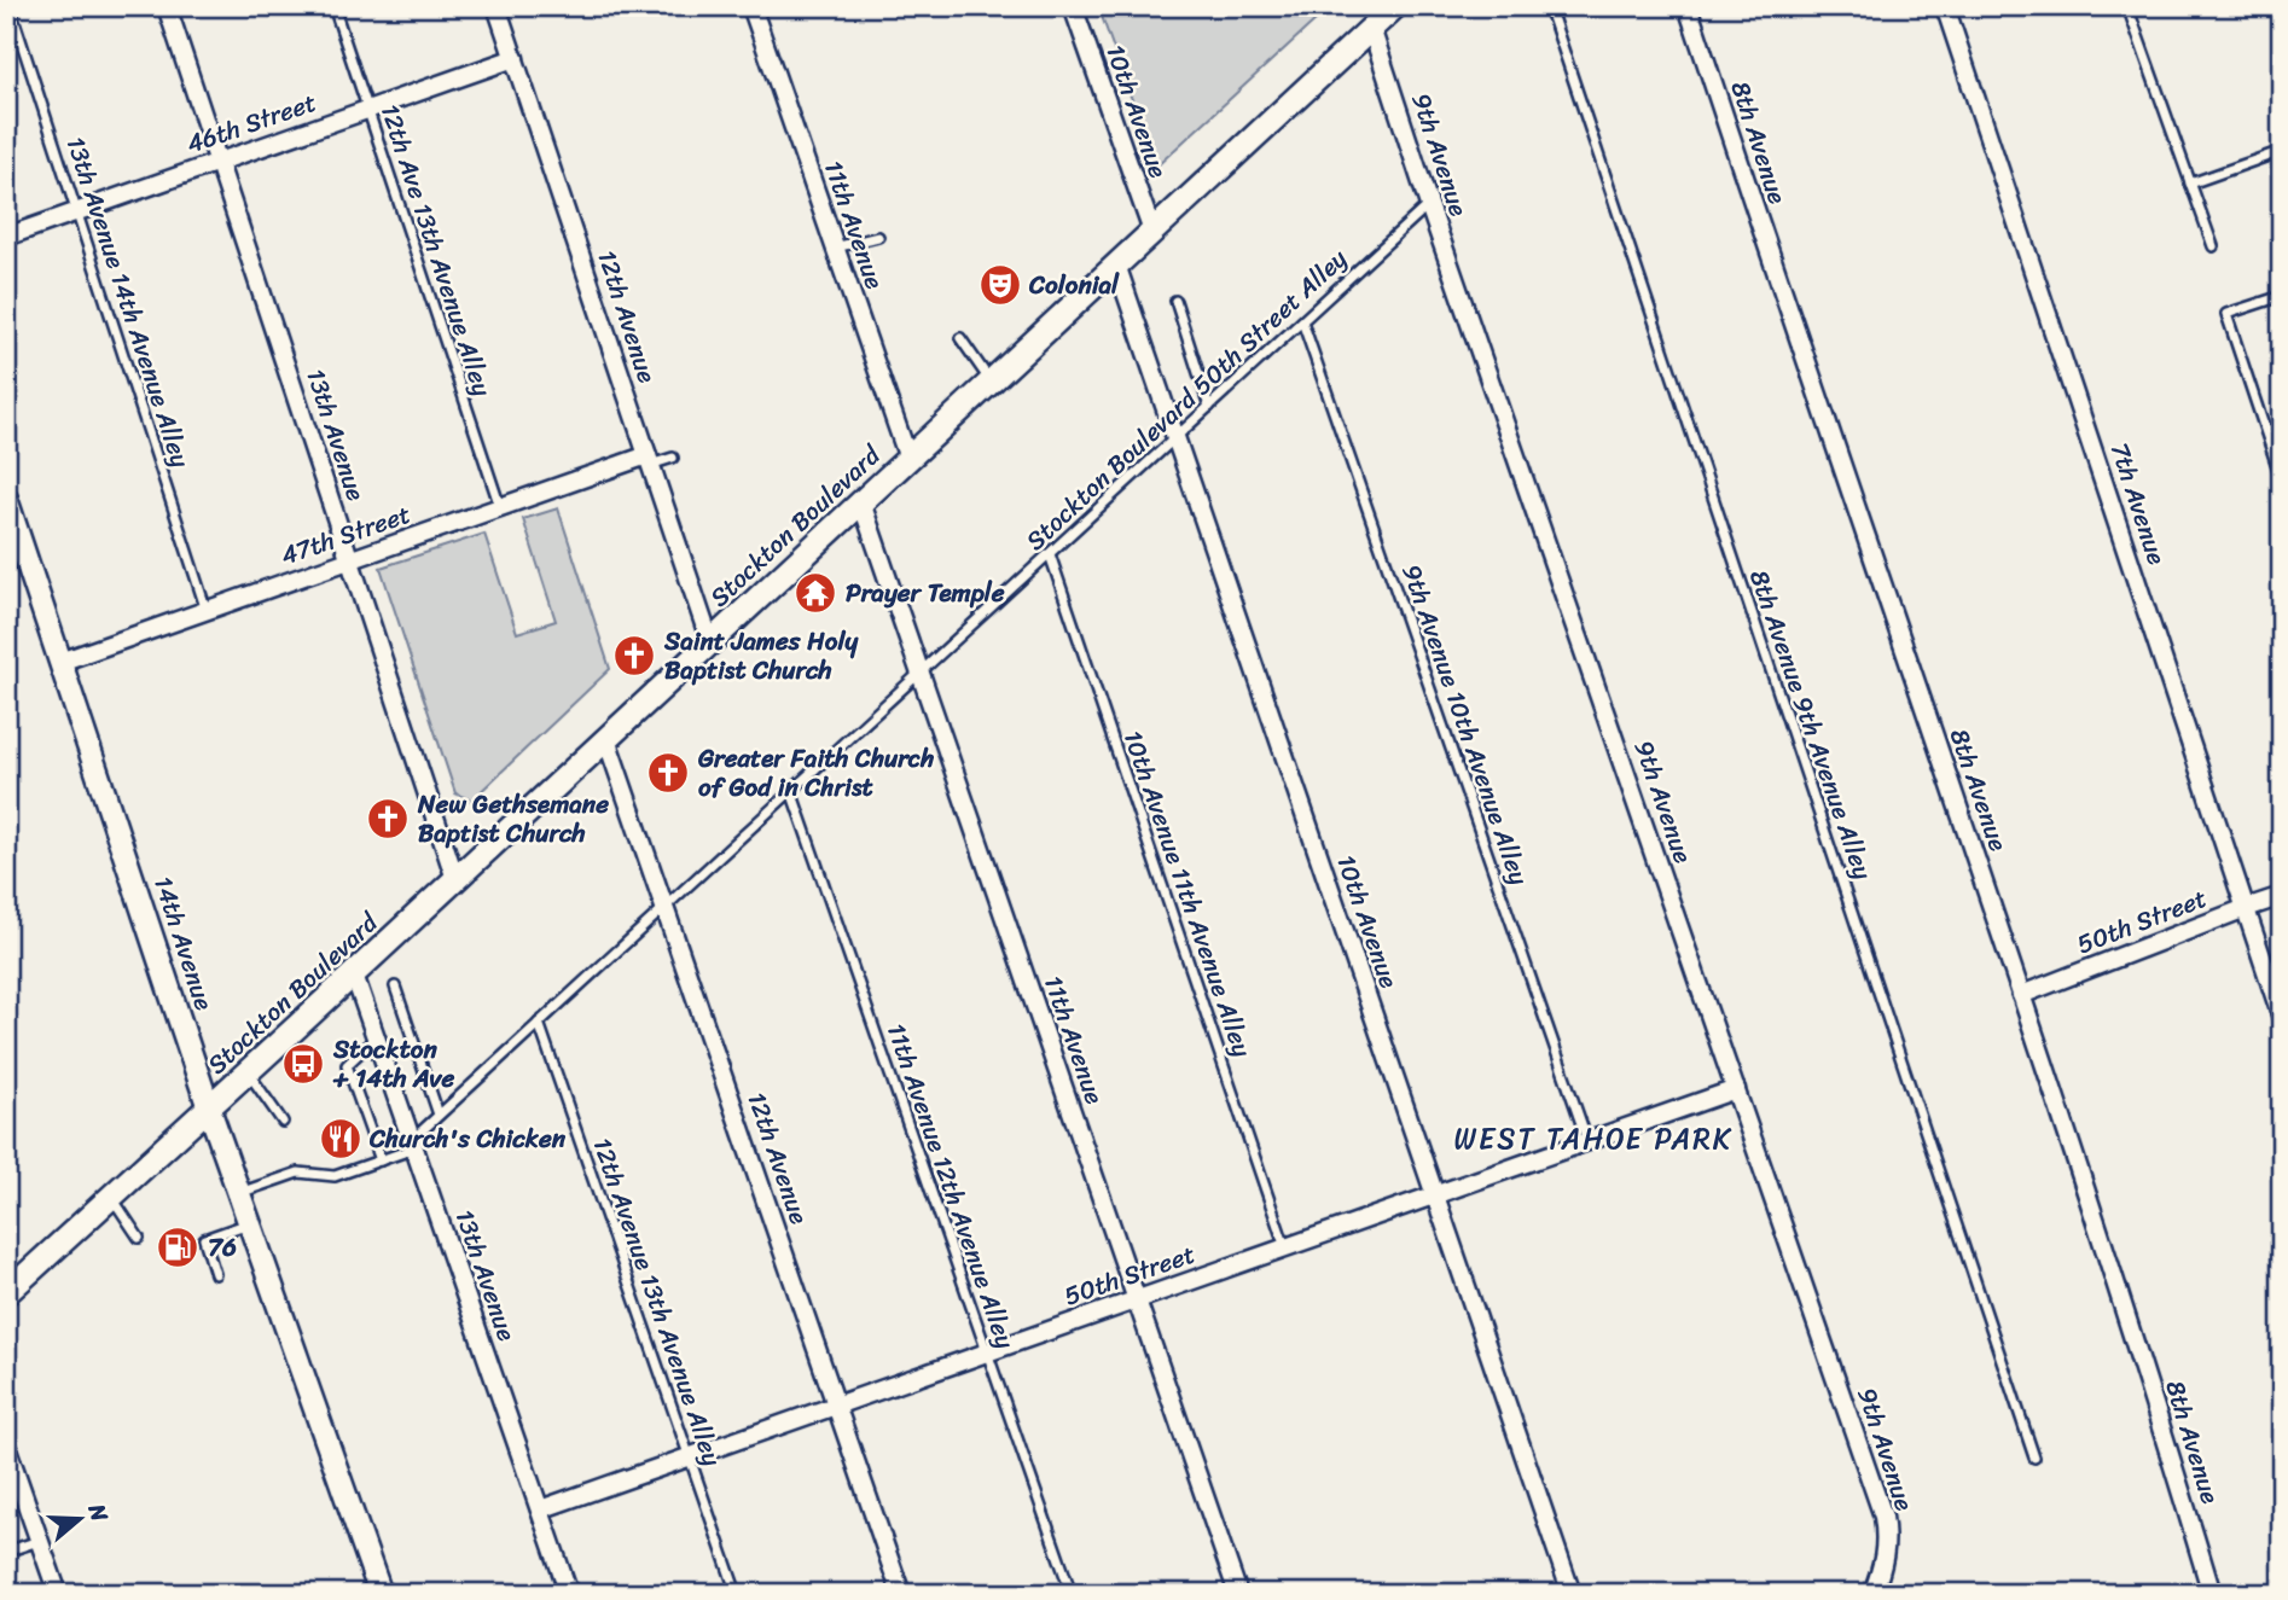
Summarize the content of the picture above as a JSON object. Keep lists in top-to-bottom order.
{
  "streets": {
    "main road": ["Stockton Boulevard"],
    "street": [
      "10th Avenue",
      "46th Street",
      "8th Avenue",
      "9th Avenue",
      "11th Avenue",
      "12th Avenue",
      "13th Avenue",
      "7th Avenue",
      "47th Street",
      "50th Street",
      "14th Avenue"
    ],
    "lane": [
      "12th Ave 13th Avenue Alley",
      "13th Avenue 14th Avenue Alley",
      "Stockton Boulevard 50th Street Alley",
      "9th Avenue 10th Avenue Alley",
      "8th Avenue 9th Avenue Alley",
      "10th Avenue 11th Avenue Alley",
      "11th Avenue 12th Avenue Alley",
      "12th Avenue 13th Avenue Alley"
    ]
  },
  "crossings": [
    ["10th Avenue", "Stockton Boulevard 50th Street Alley"],
    ["10th Avenue", "Stockton Boulevard"],
    ["10th Avenue", "50th Street"],
    ["46th Street", "12th Ave 13th Avenue Alley"],
    ["46th Street", "13th Avenue 14th Avenue Alley"],
    ["46th Street", "12th Avenue"],
    ["46th Street", "13th Avenue"],
    ["8th Avenue", "50th Street"],
    ["9th Avenue", "Stockton Boulevard 50th Street Alley"],
    ["9th Avenue", "Stockton Boulevard"],
    ["9th Avenue", "50th Street"],
    ["11th Avenue", "Stockton Boulevard 50th Street Alley"],
    ["11th Avenue", "Stockton Boulevard"],
    ["11th Avenue", "50th Street"],
    ["12th Ave 13th Avenue Alley", "47th Street"],
    ["13th Avenue 14th Avenue Alley", "47th Street"],
    ["12th Avenue", "Stockton Boulevard 50th Street Alley"],
    ["12th Avenue", "Stockton Boulevard"],
    ["12th Avenue", "47th Street"],
    ["12th Avenue", "50th Street"],
    ["Stockton Boulevard 50th Street Alley", "13th Avenue"],
    ["Stockton Boulevard 50th Street Alley", "9th Avenue 10th Avenue Alley"],
    ["Stockton Boulevard 50th Street Alley", "10th Avenue 11th Avenue Alley"],
    ["Stockton Boulevard 50th Street Alley", "11th Avenue 12th Avenue Alley"],
    ["Stockton Boulevard 50th Street Alley", "12th Avenue 13th Avenue Alley"],
    ["13th Avenue", "Stockton Boulevard"],
    ["13th Avenue", "47th Street"],
    ["13th Avenue", "50th Street"],
    ["7th Avenue", "50th Street"],
    ["Stockton Boulevard", "14th Avenue"],
    ["47th Street", "14th Avenue"],
    ["9th Avenue 10th Avenue Alley", "50th Street"],
    ["10th Avenue 11th Avenue Alley", "50th Street"],
    ["50th Street", "11th Avenue 12th Avenue Alley"],
    ["50th Street", "12th Avenue 13th Avenue Alley"]
  ],
  "districts": ["WEST TAHOE PARK"],
  "places": {
    "theatre": ["Colonial"],
    "temple": ["Prayer Temple"],
    "church": ["Saint James Holy Baptist Church", "Greater Faith Church of God in Christ", "New Gethsemane Baptist Church"],
    "bus stop": ["Stockton + 14th Ave"],
    "restaurant": ["Church's Chicken"],
    "fuel station": ["76"]
  },
  "north": "right"
}
